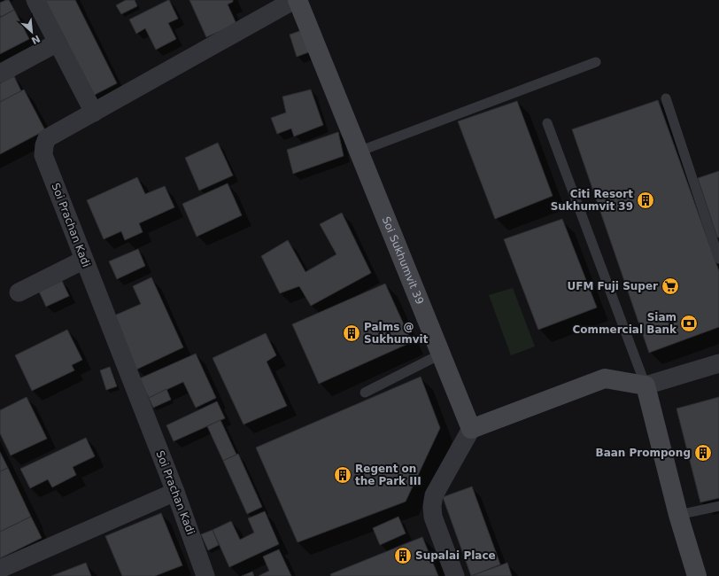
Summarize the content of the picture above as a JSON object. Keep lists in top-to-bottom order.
{
  "streets": {
    "street": ["Soi Prachan Kadi", "Soi Sukhumvit 39"]
  },
  "places": {
    "building": [
      "Citi Resort Sukhumvit 39",
      "Palms @ Sukhumvit",
      "Baan Prompong",
      "Regent on the Park III",
      "Supalai Place"
    ],
    "supermarket": ["UFM Fuji Super"],
    "bank": ["Siam Commercial Bank"]
  },
  "north": "bottom right"
}
